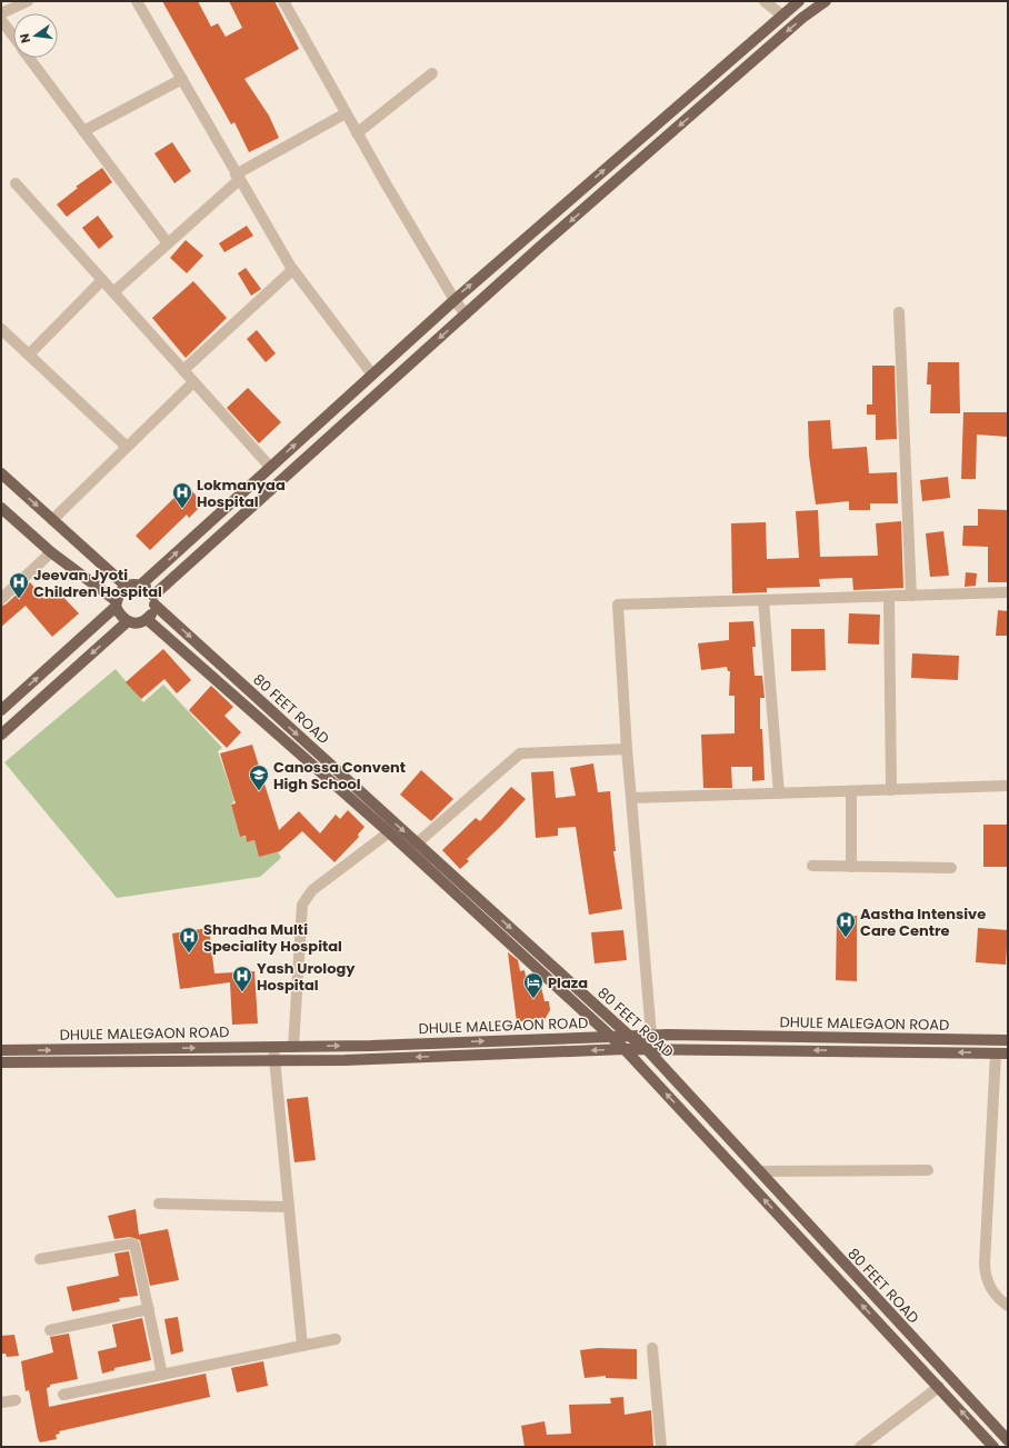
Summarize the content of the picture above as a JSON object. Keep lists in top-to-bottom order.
{
  "streets": {
    "main road": ["80 FEET ROAD", "DHULE MALEGAON ROAD"]
  },
  "crossings": [
    ["80 FEET ROAD", "DHULE MALEGAON ROAD"]
  ],
  "places": {
    "hospital": [
      "Lokmanyaa Hospital",
      "Jeevan Jyoti Children Hospital",
      "Aastha Intensive Care Centre",
      "Shradha Multi Speciality Hospital",
      "Yash Urology Hospital"
    ],
    "school or university": ["Canossa Convent High School"],
    "hotel": ["Plaza"]
  },
  "north": "left"
}
